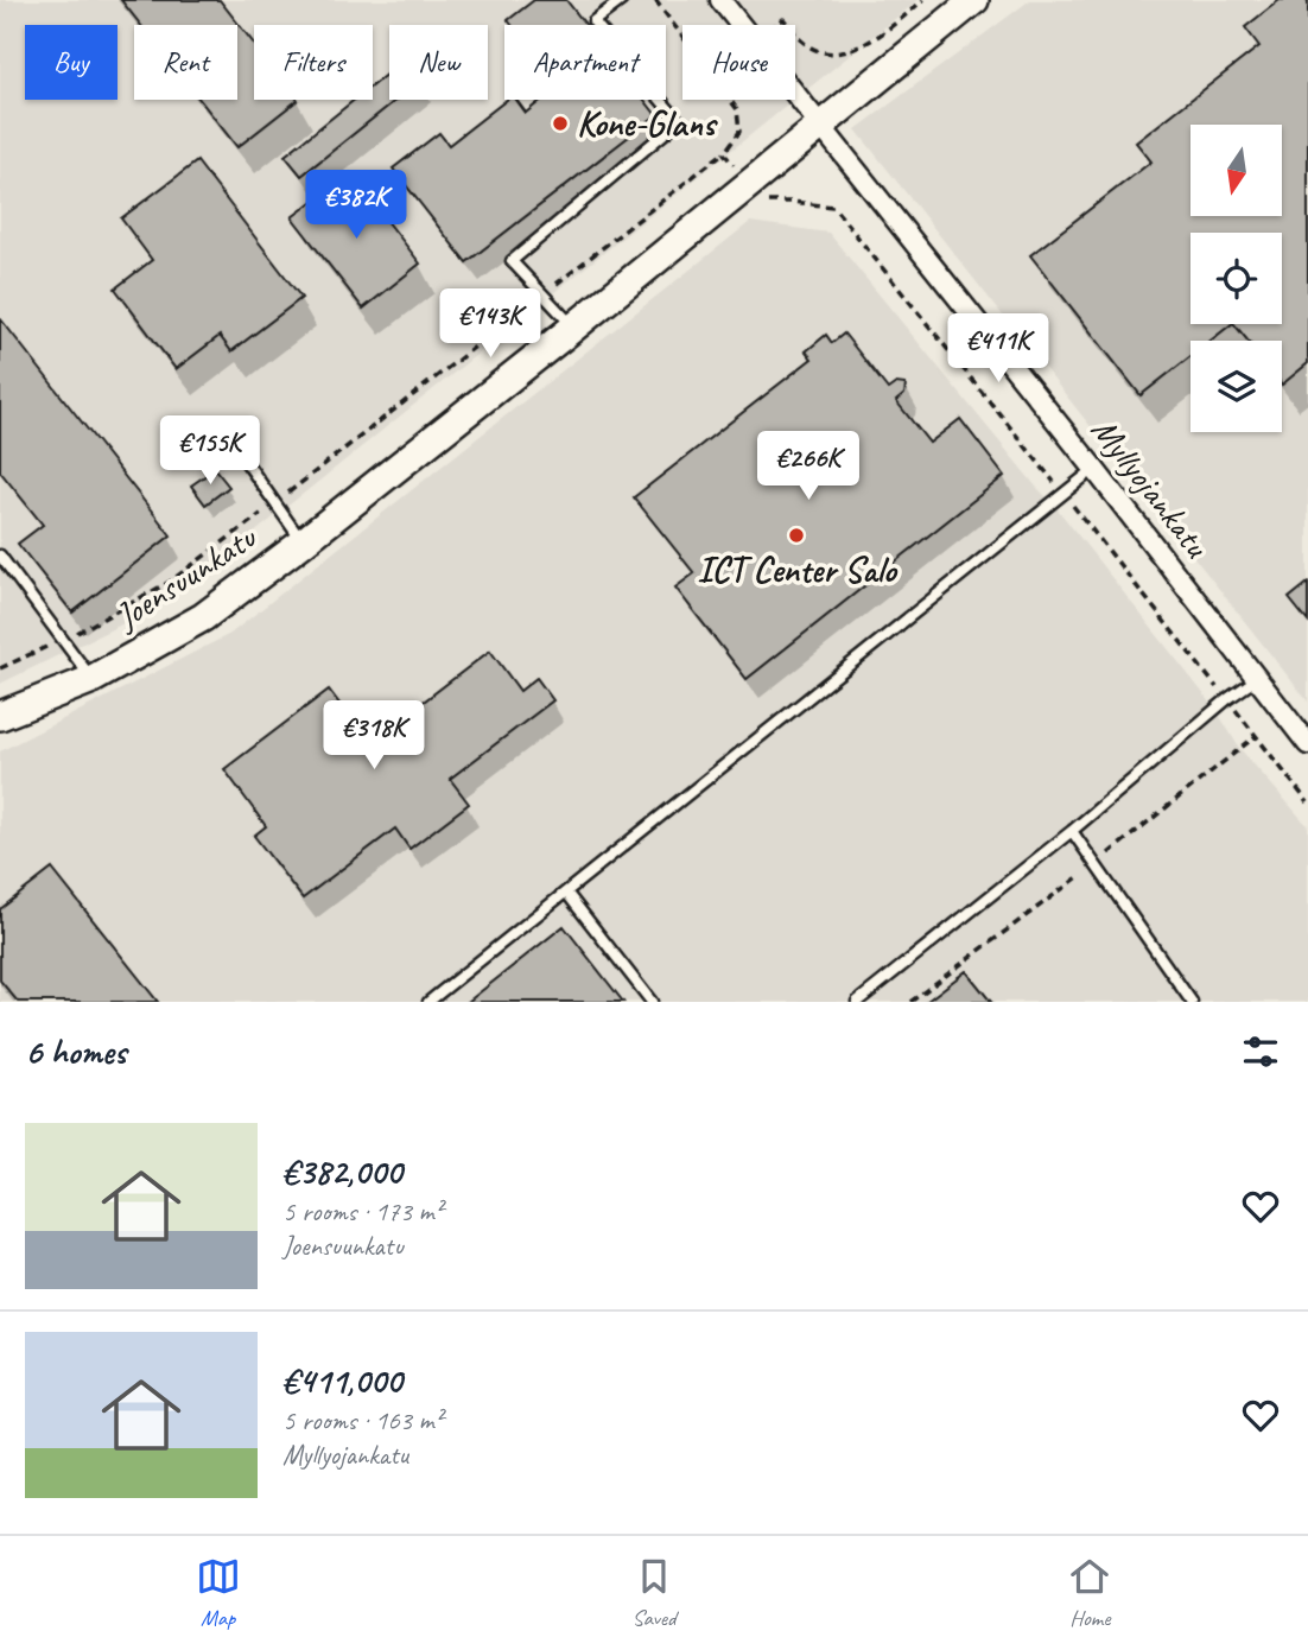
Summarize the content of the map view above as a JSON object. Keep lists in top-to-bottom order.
{
  "streets": {
    "street": ["Myllyojankatu", "Joensuunkatu"]
  },
  "crossings": [
    ["Myllyojankatu", "Joensuunkatu"]
  ],
  "places": ["Kone-Glans", "ICT Center Salo"],
  "north": "bottom",
  "page": {
    "chip": [
      "Buy",
      "Rent",
      "Filters",
      "New",
      "Apartment",
      "House"
    ],
    "price": [
      "€382K",
      "€143K",
      "€411K",
      "€155K",
      "€266K",
      "€318K"
    ],
    "heading": "6 homes",
    "list": [
      {
        "name": "€382,000",
        "note": "5 rooms · 173 m² · Joensuunkatu"
      },
      {
        "name": "€411,000",
        "note": "5 rooms · 163 m² · Myllyojankatu"
      }
    ],
    "tabs": ["Map", "Saved", "Home"]
  }
}
